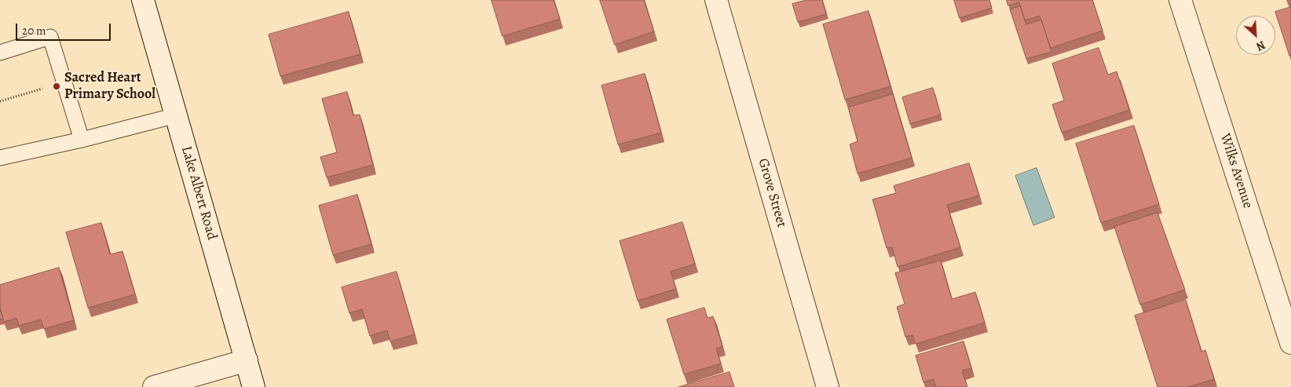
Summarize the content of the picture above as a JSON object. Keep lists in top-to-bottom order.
{
  "streets": {
    "street": ["Wilks Avenue", "Lake Albert Road", "Grove Street"]
  },
  "places": ["Sacred Heart Primary School"],
  "scale_bar": "20 m",
  "north": "bottom right"
}
